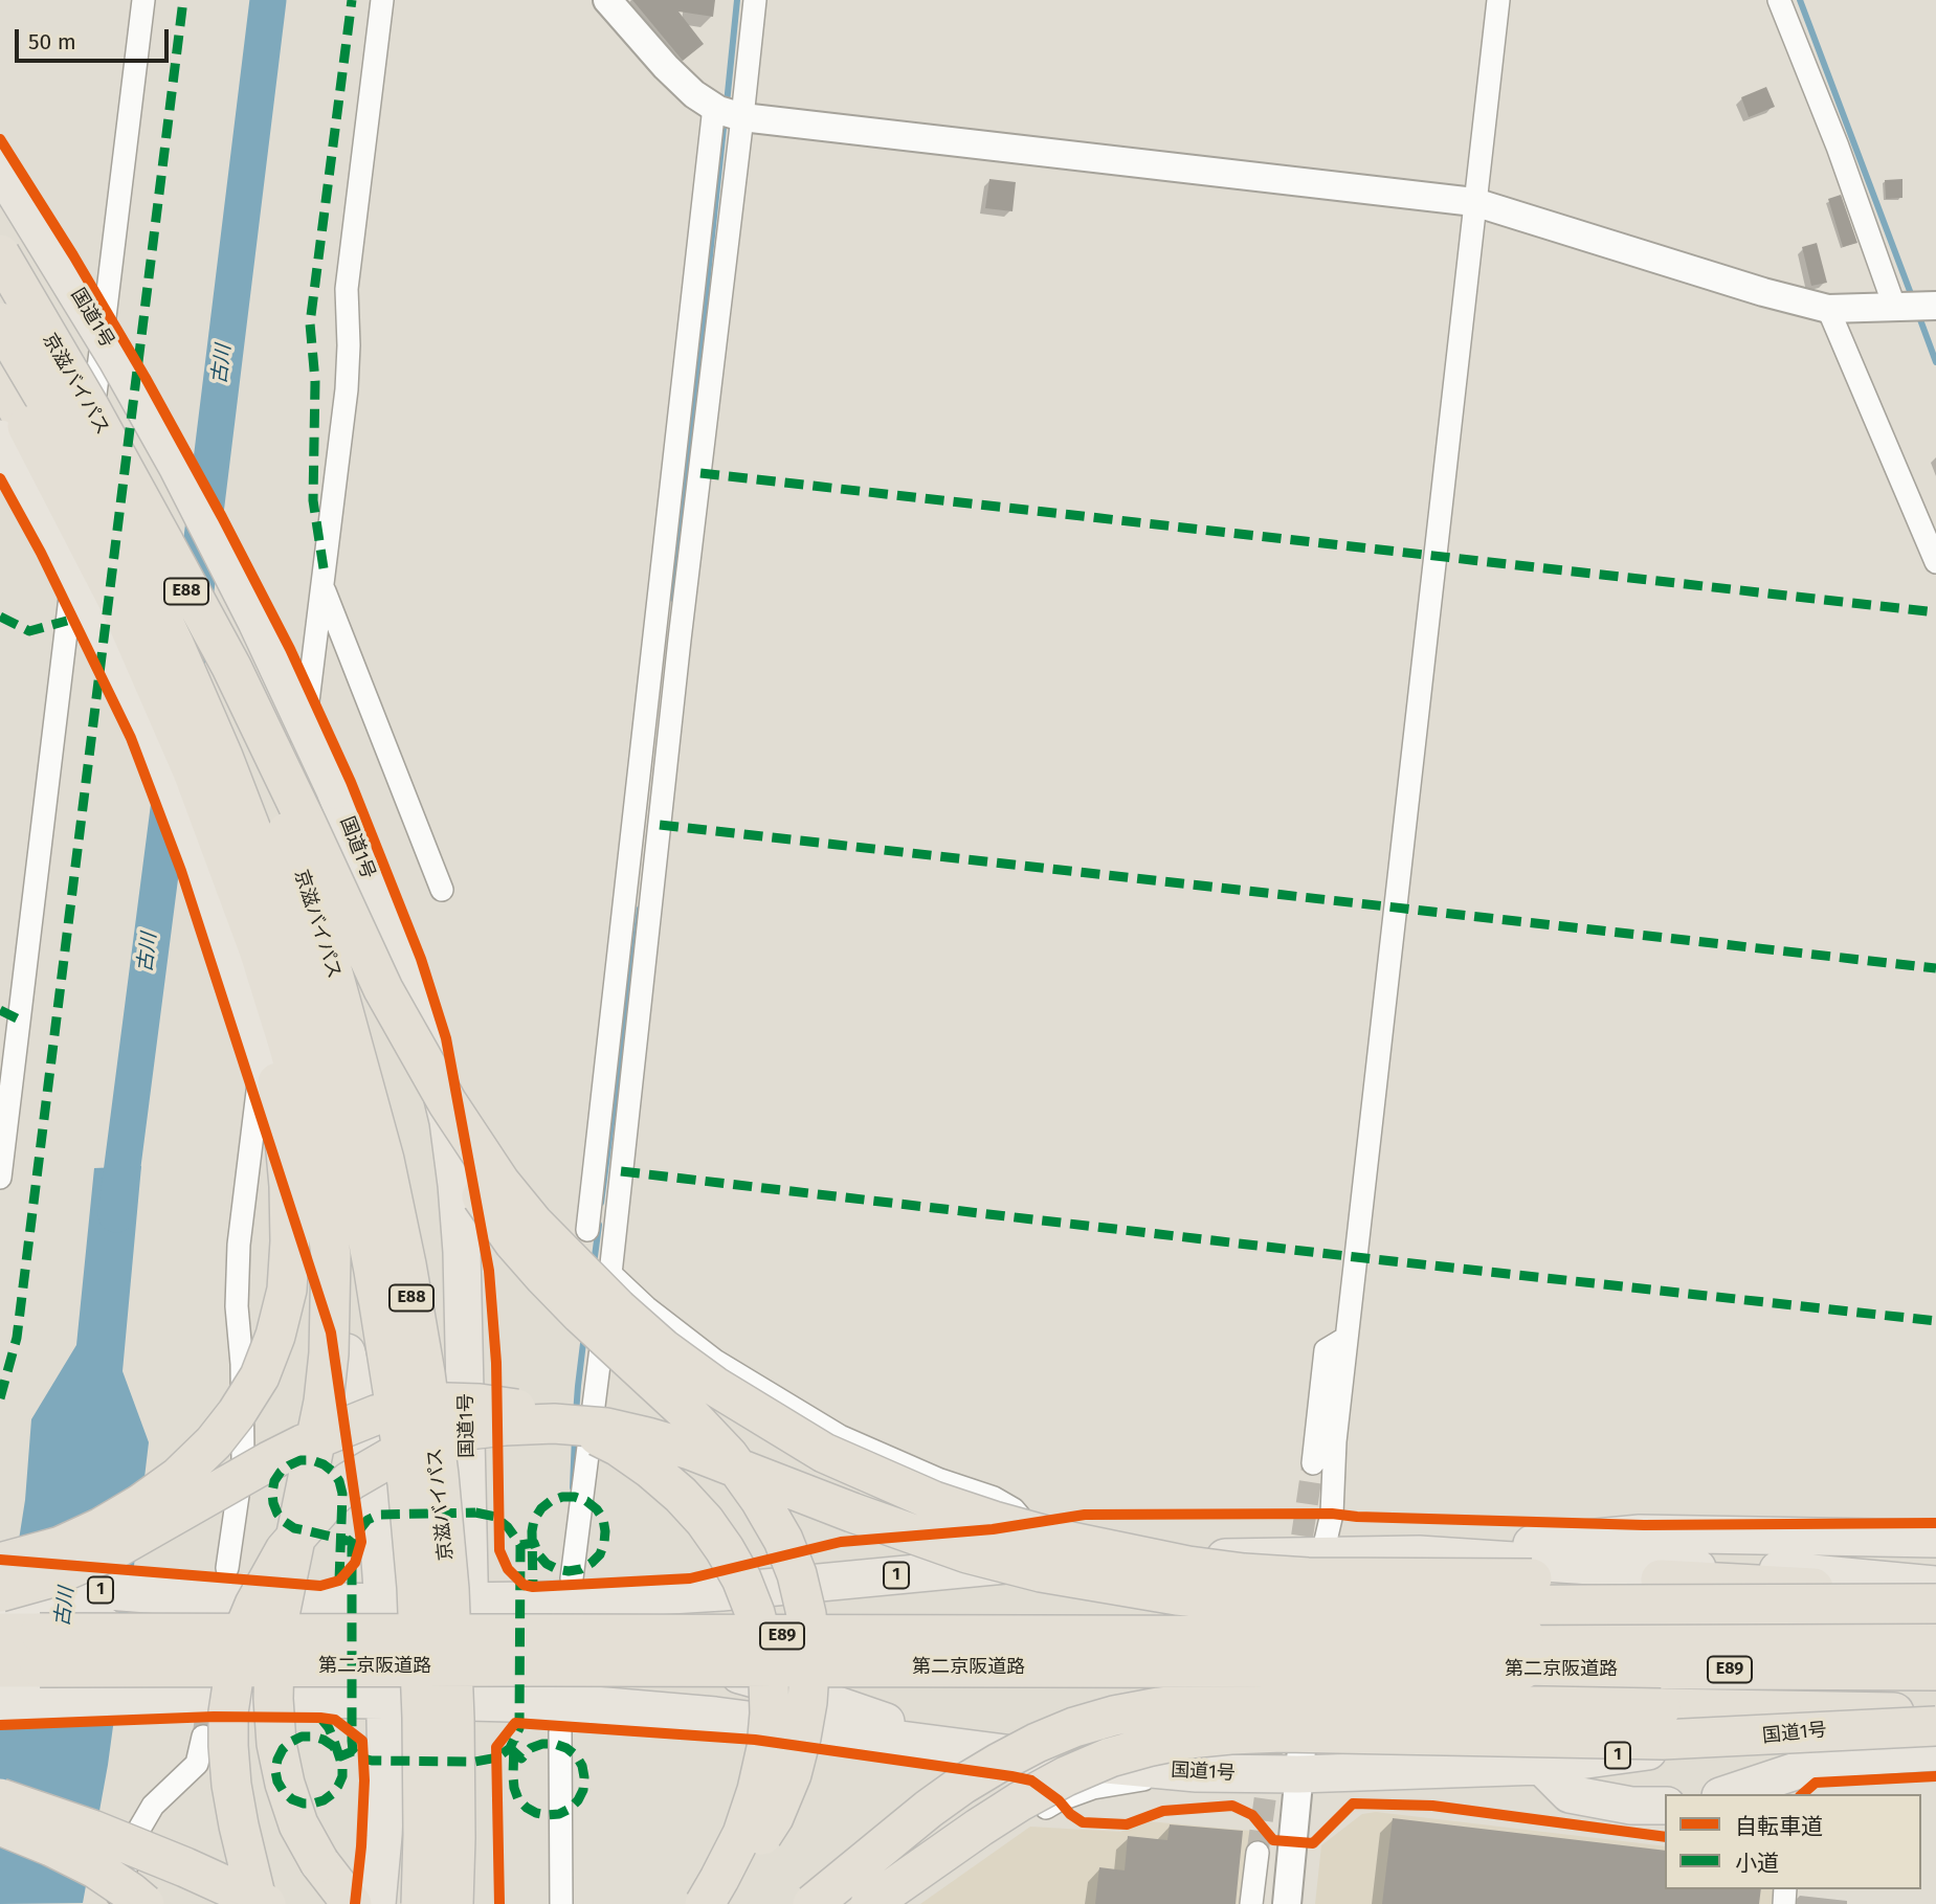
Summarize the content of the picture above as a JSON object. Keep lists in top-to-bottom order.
{
  "streets": {
    "highway": [
      "国道1号",
      "京滋バイパス",
      "E88",
      "1",
      "E89",
      "第二京阪道路"
    ]
  },
  "crossings": [
    ["国道1号", "京滋バイパス"],
    ["国道1号", "E88"],
    ["国道1号", "1"],
    ["京滋バイパス", "E88"]
  ],
  "water": ["古川"],
  "legend": ["自転車道", "小道"],
  "scale_bar": "50 m"
}
